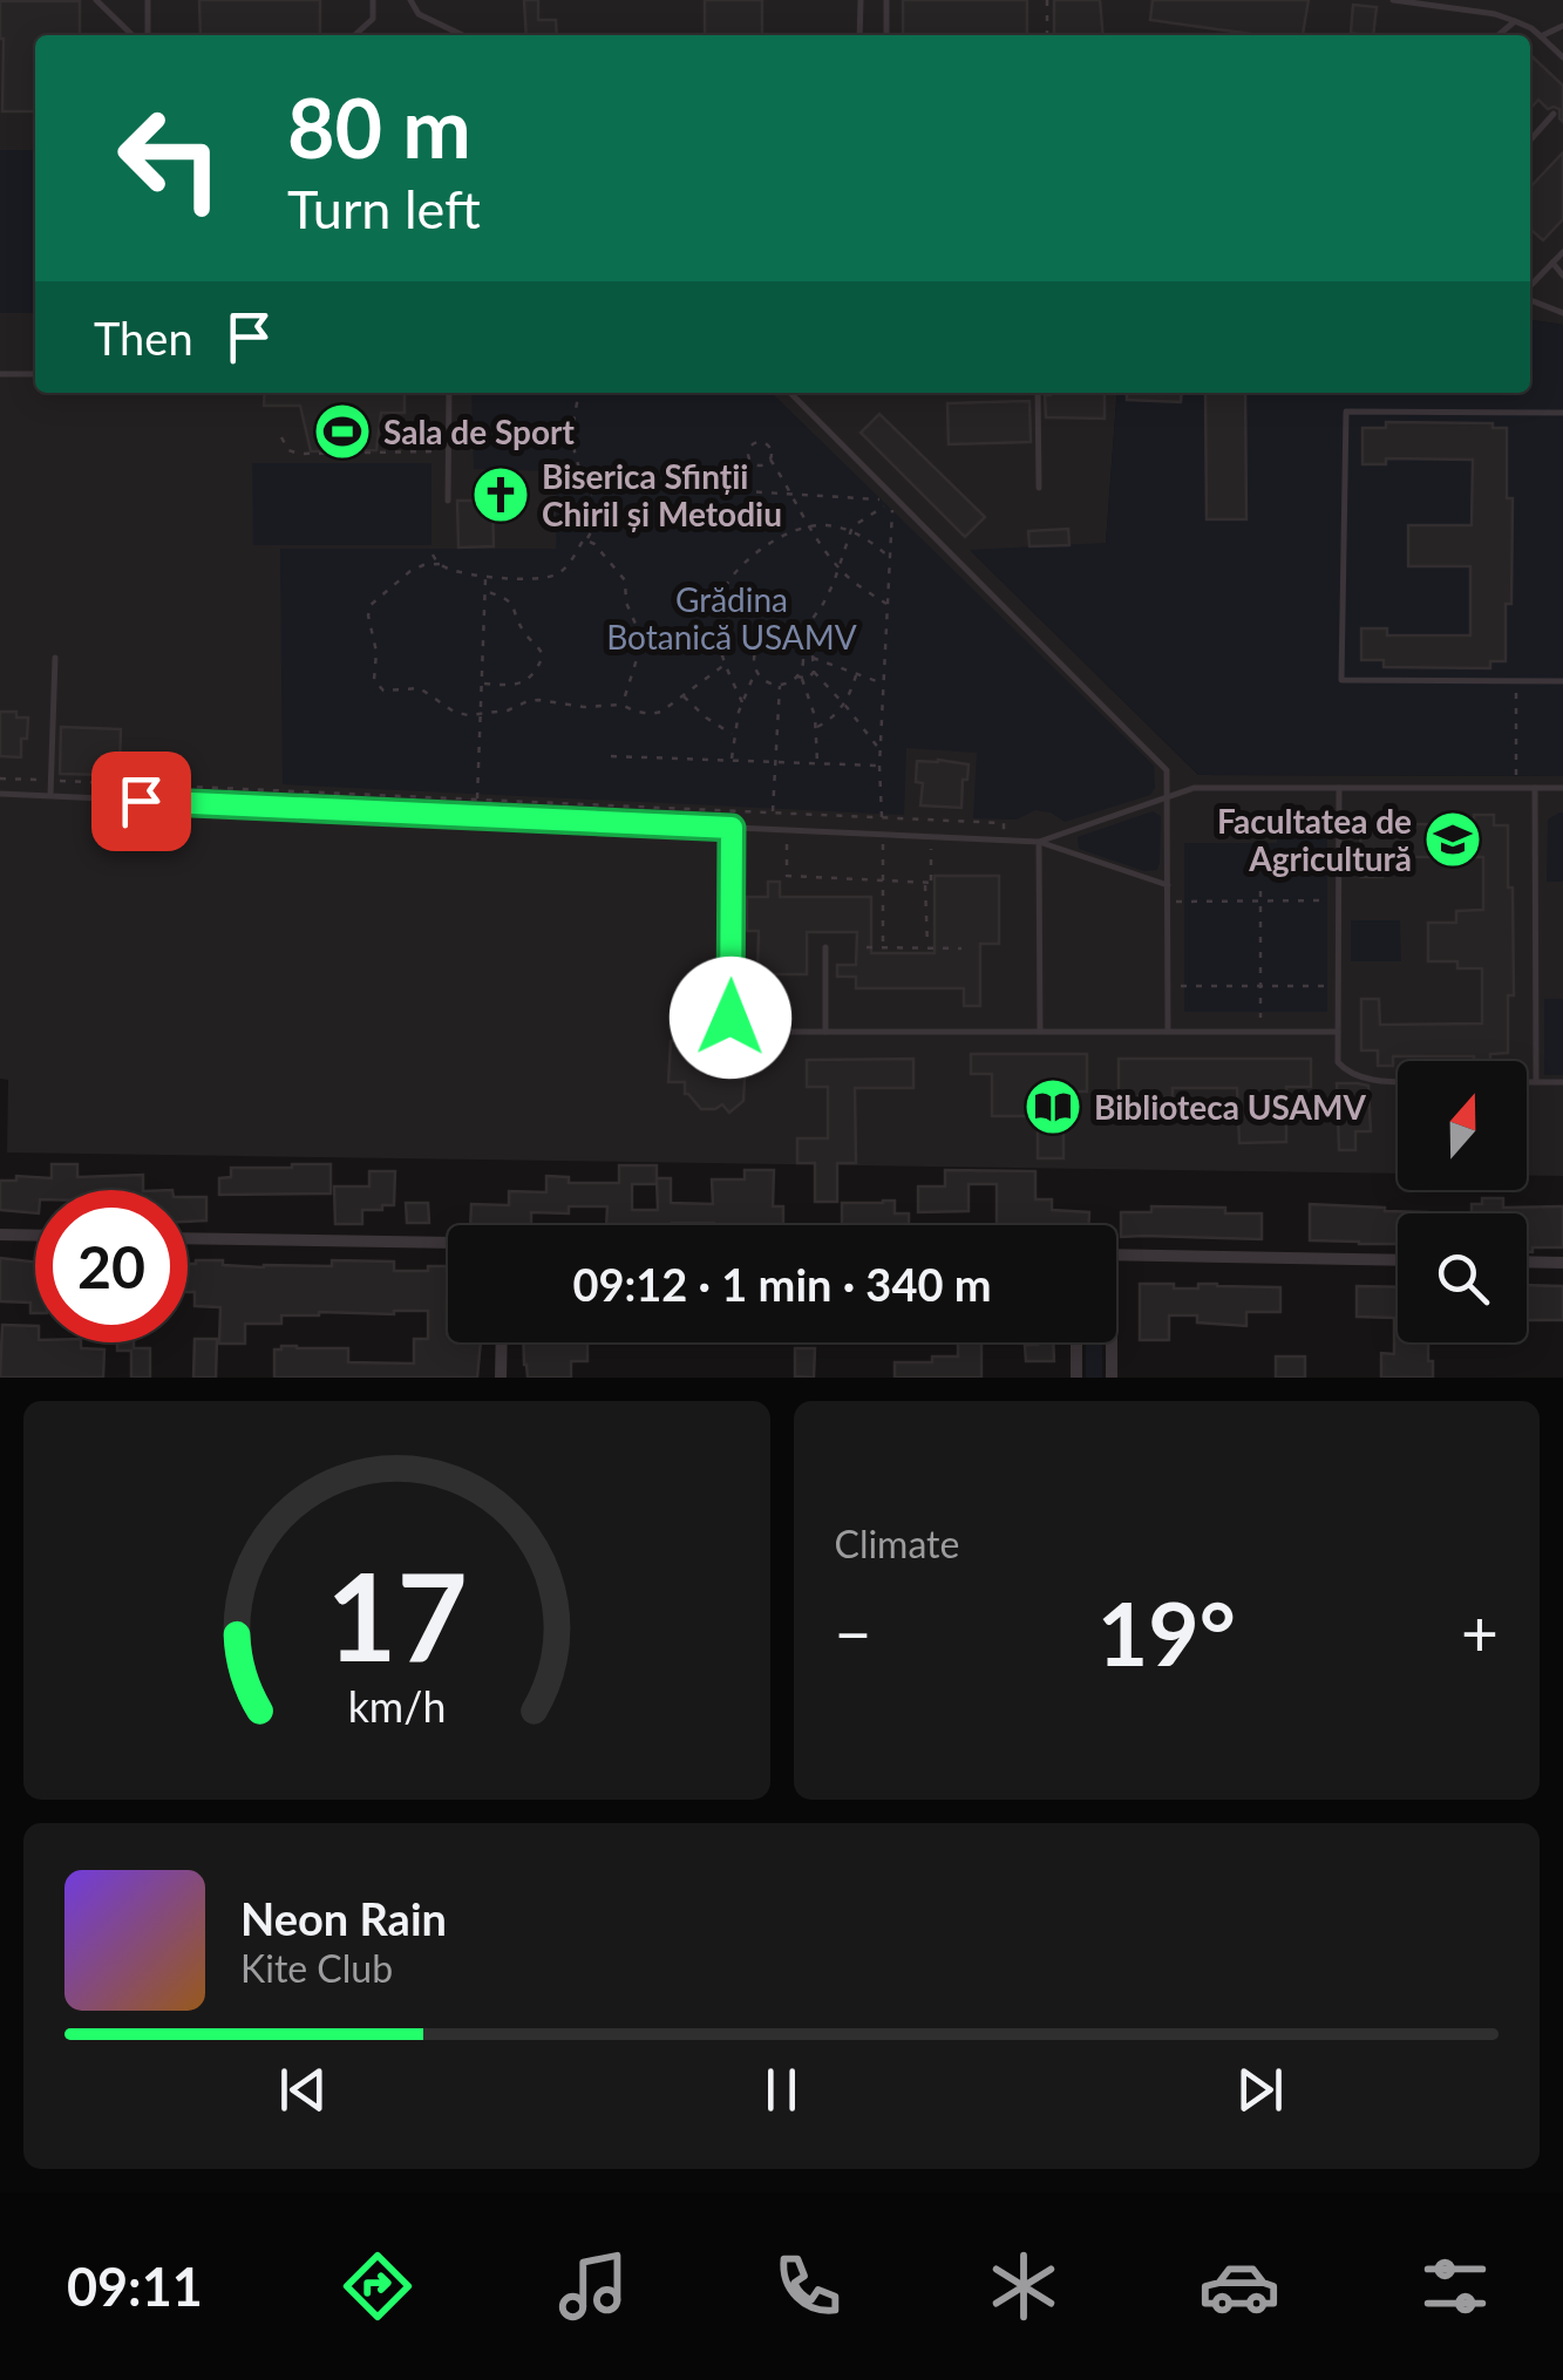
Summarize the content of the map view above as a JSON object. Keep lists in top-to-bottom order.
{
  "parks": ["Grădina Botanică USAMV"],
  "places": {
    "sports": ["Sala de Sport"],
    "church": ["Biserica Sfinții Chiril și Metodiu"],
    "school or university": ["Facultatea de Agricultură"],
    "library": ["Biblioteca USAMV"]
  },
  "north": "top",
  "page": {
    "turn": ["80 m", "Turn left"],
    "then": "Then",
    "limit": "20",
    "trip": "09:12 · 1 min · 340 m",
    "tile": "Climate",
    "heat": ["−", "19°", "+"],
    "song": ["Neon Rain", "Kite Club"],
    "tabs": "09:11",
    "gauge": ["17", "km/h"]
  }
}
